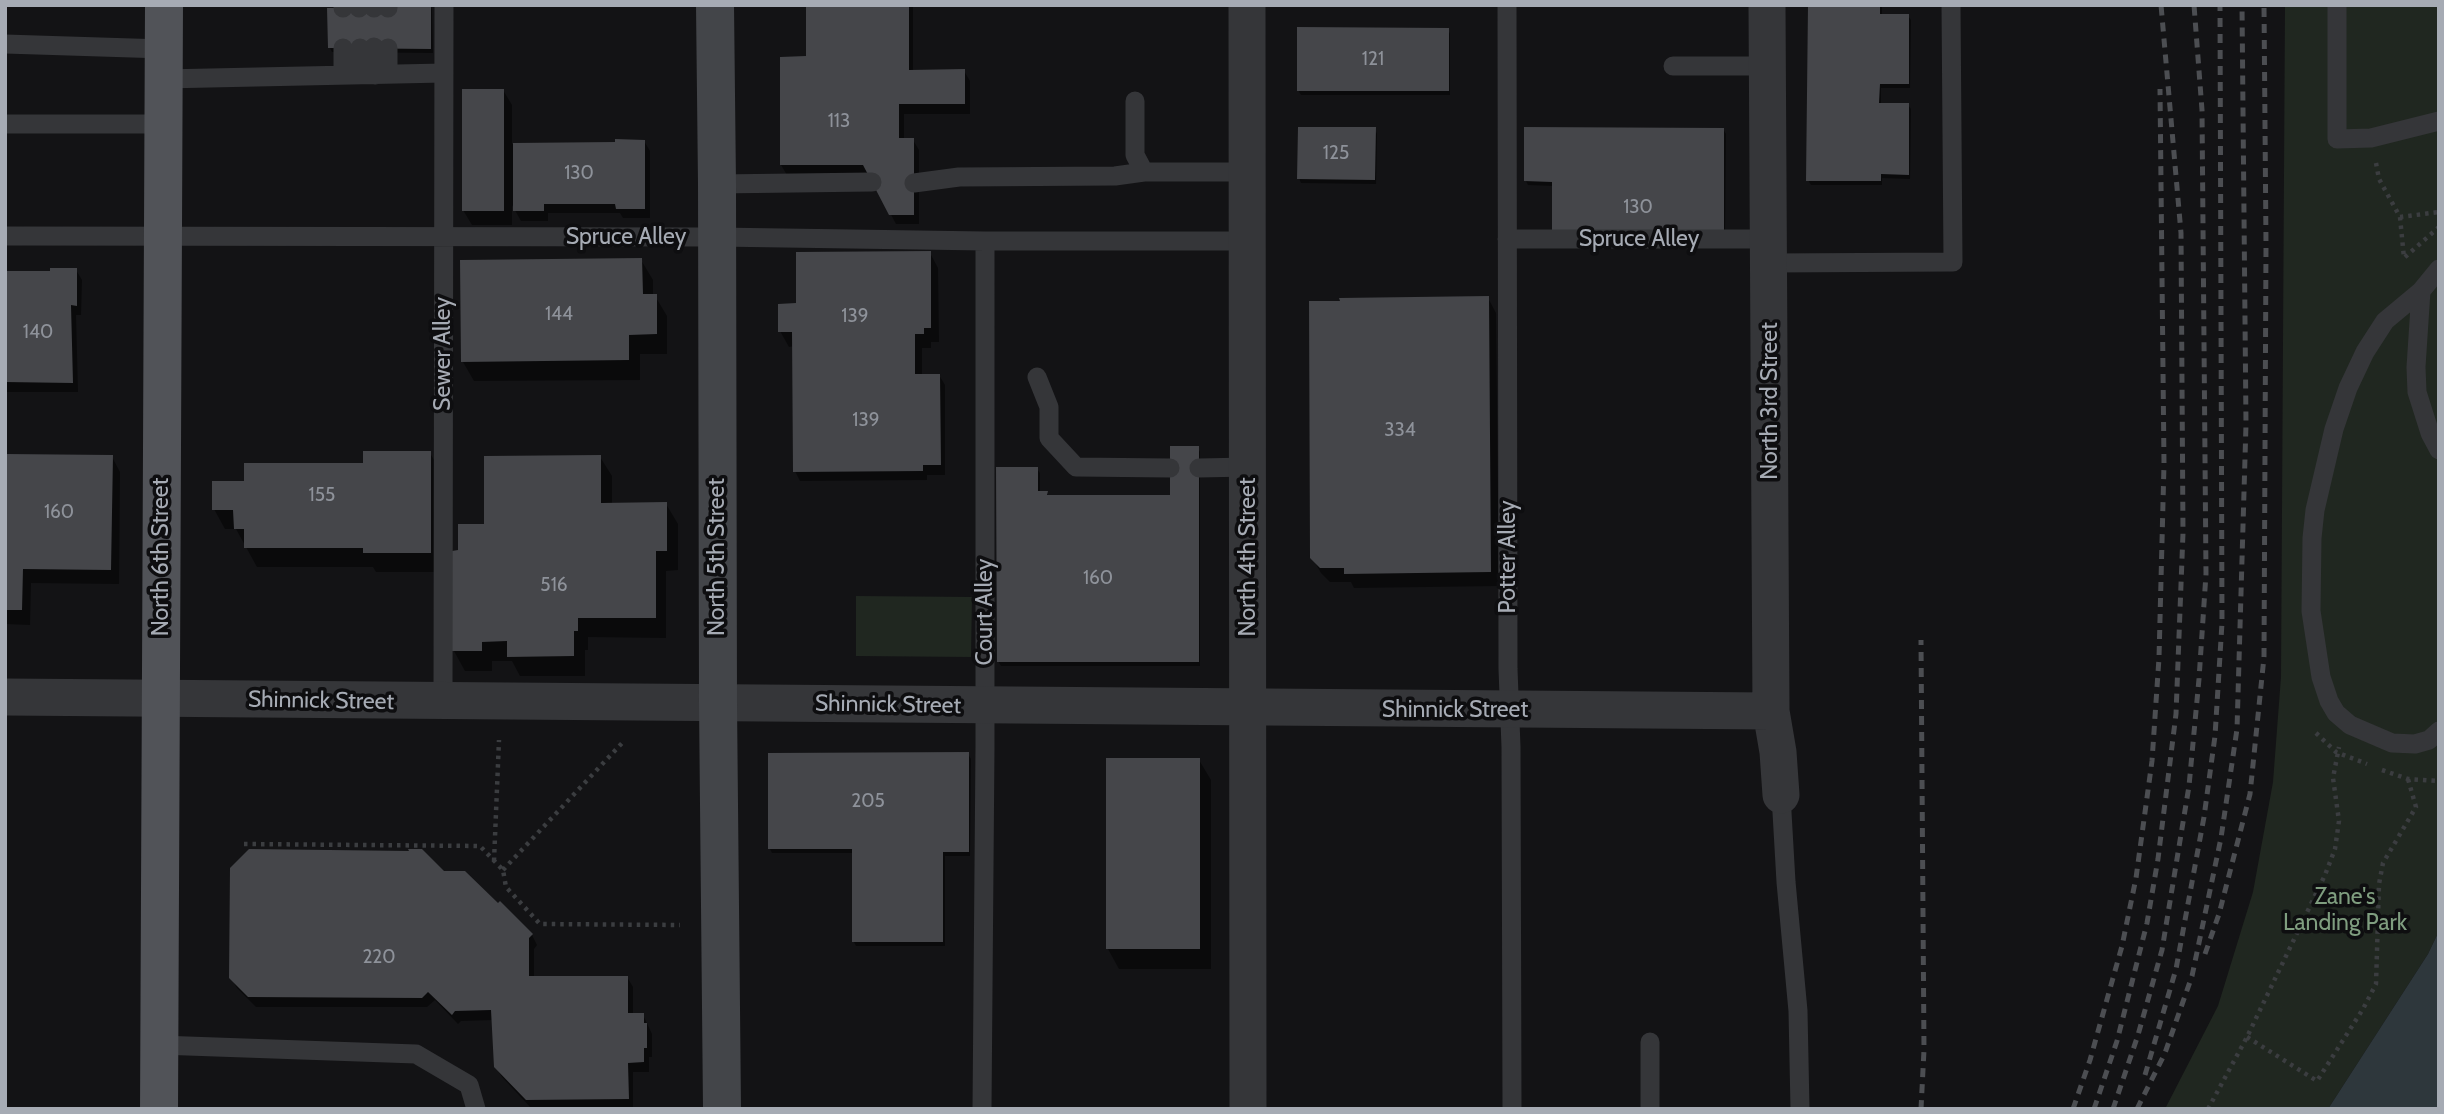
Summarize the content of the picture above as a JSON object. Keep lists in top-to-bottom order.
{
  "streets": {
    "main road": ["North 6th Street", "North 5th Street"],
    "street": ["North 3rd Street", "North 4th Street", "Shinnick Street"],
    "lane": [
      "Spruce Alley",
      "Sewer Alley",
      "Potter Alley",
      "Court Alley"
    ]
  },
  "crossings": [
    ["Spruce Alley", "Sewer Alley"],
    ["Spruce Alley", "North 3rd Street"],
    ["Spruce Alley", "North 6th Street"],
    ["Spruce Alley", "North 5th Street"],
    ["Spruce Alley", "North 4th Street"],
    ["Spruce Alley", "Potter Alley"],
    ["Spruce Alley", "Court Alley"],
    ["Sewer Alley", "Shinnick Street"],
    ["North 3rd Street", "Shinnick Street"],
    ["North 6th Street", "Shinnick Street"],
    ["North 5th Street", "Shinnick Street"],
    ["North 4th Street", "Shinnick Street"],
    ["Potter Alley", "Shinnick Street"],
    ["Court Alley", "Shinnick Street"]
  ],
  "parks": ["Zane's Landing Park"],
  "house_numbers": [
    "121",
    "113",
    "125",
    "130",
    "130",
    "144",
    "139",
    "140",
    "139",
    "334",
    "155",
    "160",
    "160",
    "516",
    "205",
    "220"
  ]
}
